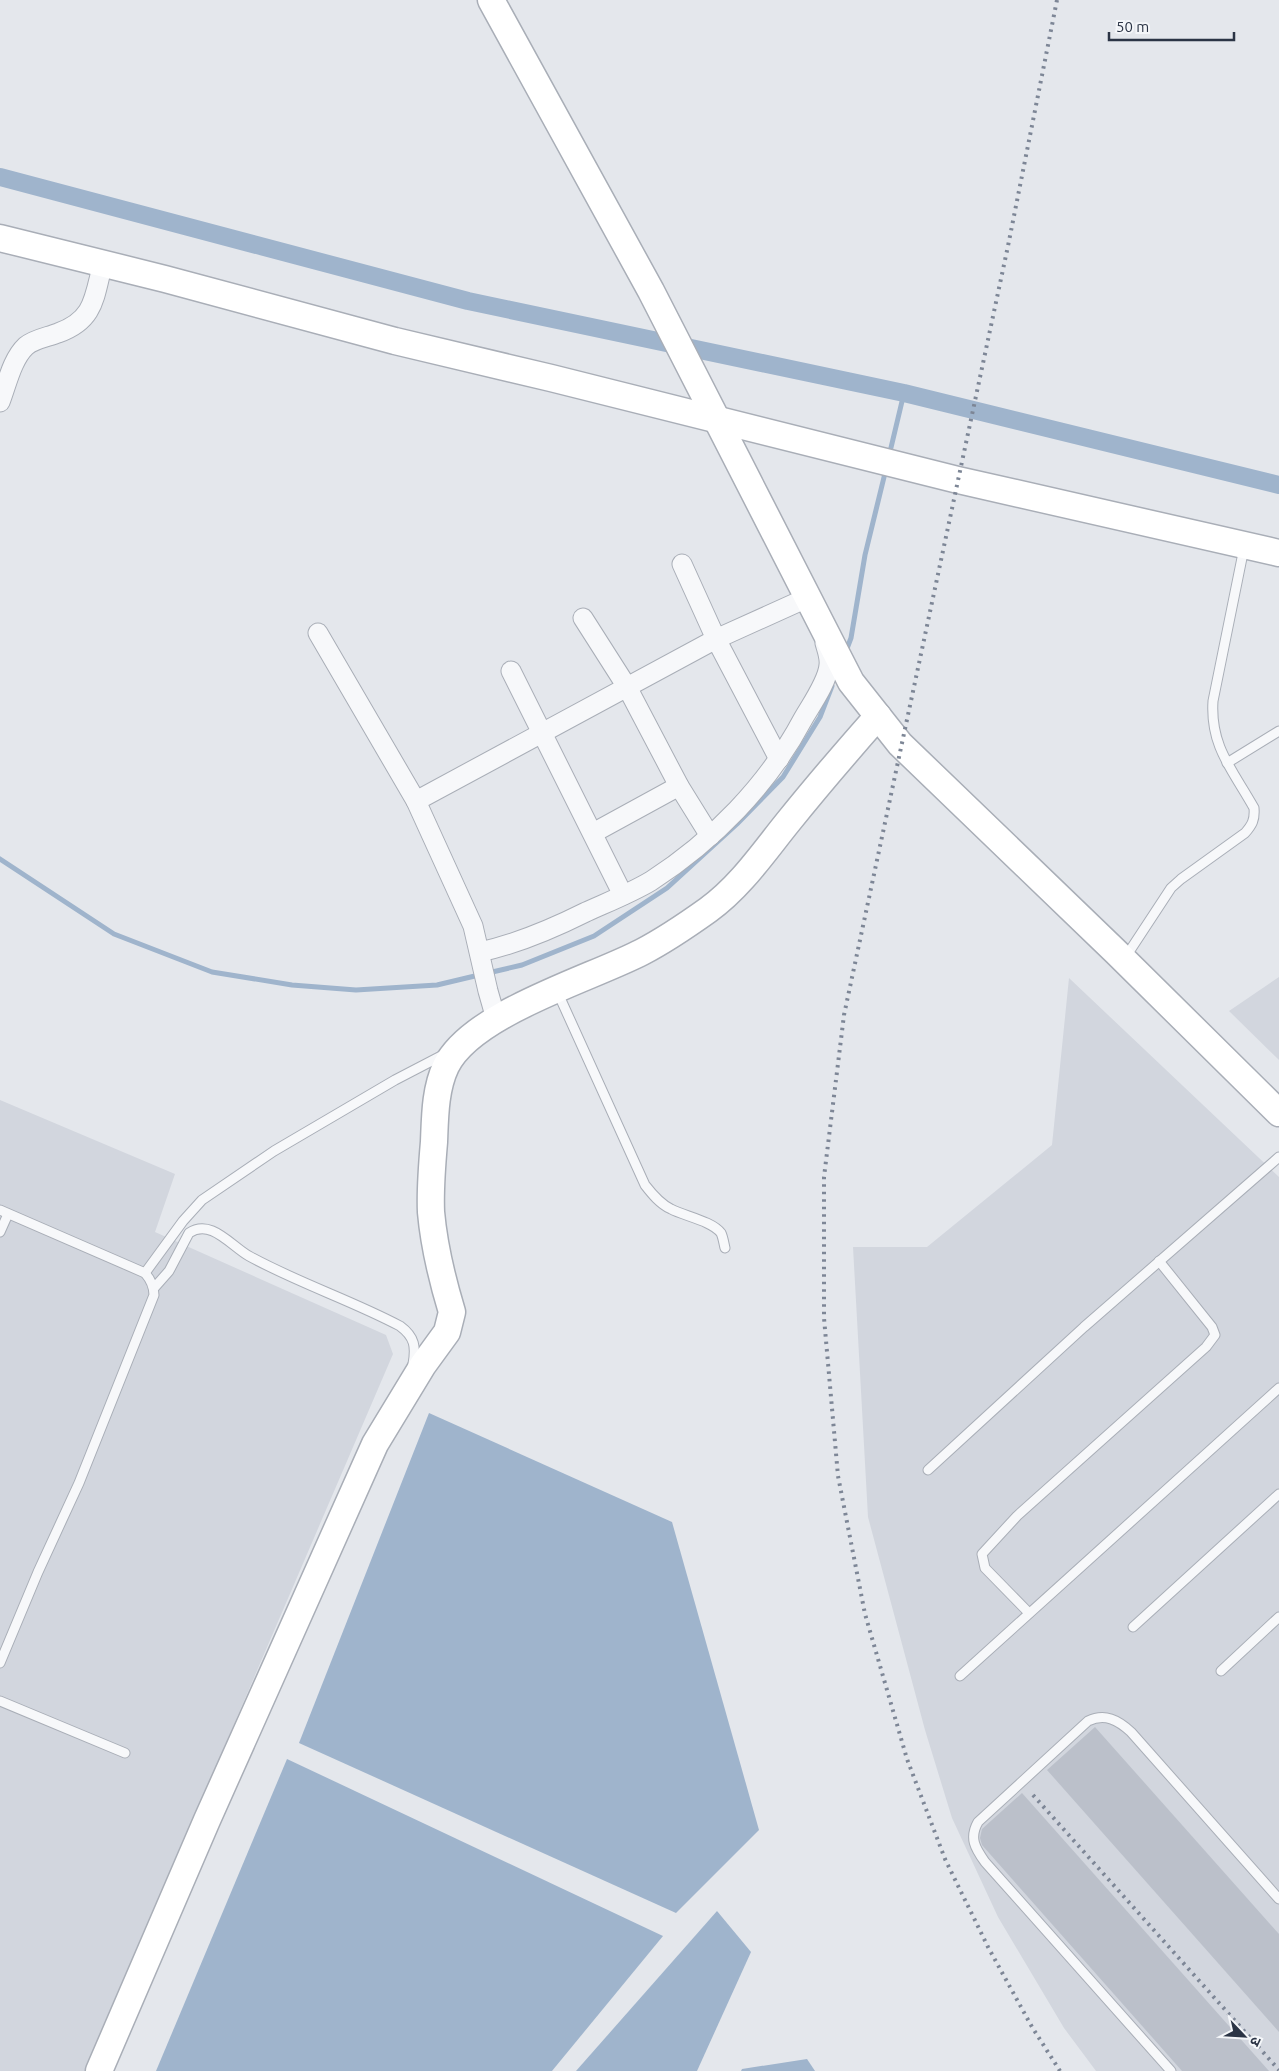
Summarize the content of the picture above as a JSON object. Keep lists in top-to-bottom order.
{
  "scale_bar": "50 m",
  "north": "bottom right"
}
